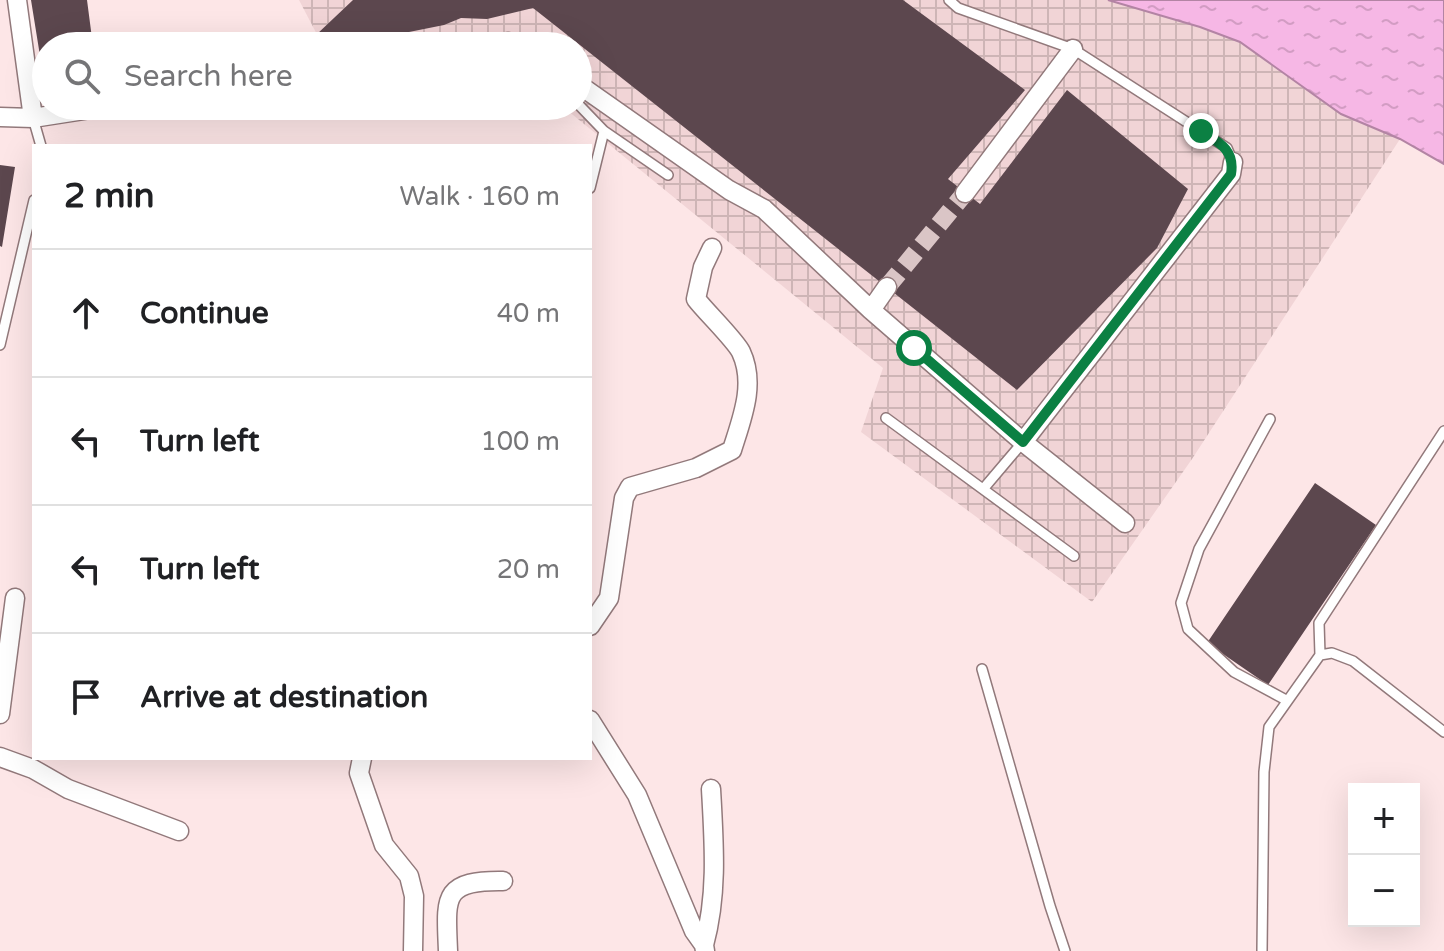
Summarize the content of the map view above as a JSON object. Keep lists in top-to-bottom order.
{
  "page": {
    "search": "Search here",
    "heading": ["2 min", "Walk · 160 m"],
    "list": [
      ["Continue", "40 m"],
      ["Turn left", "100 m"],
      ["Turn left", "20 m"],
      "Arrive at destination"
    ],
    "map_buttons": ["+", "−"]
  }
}
